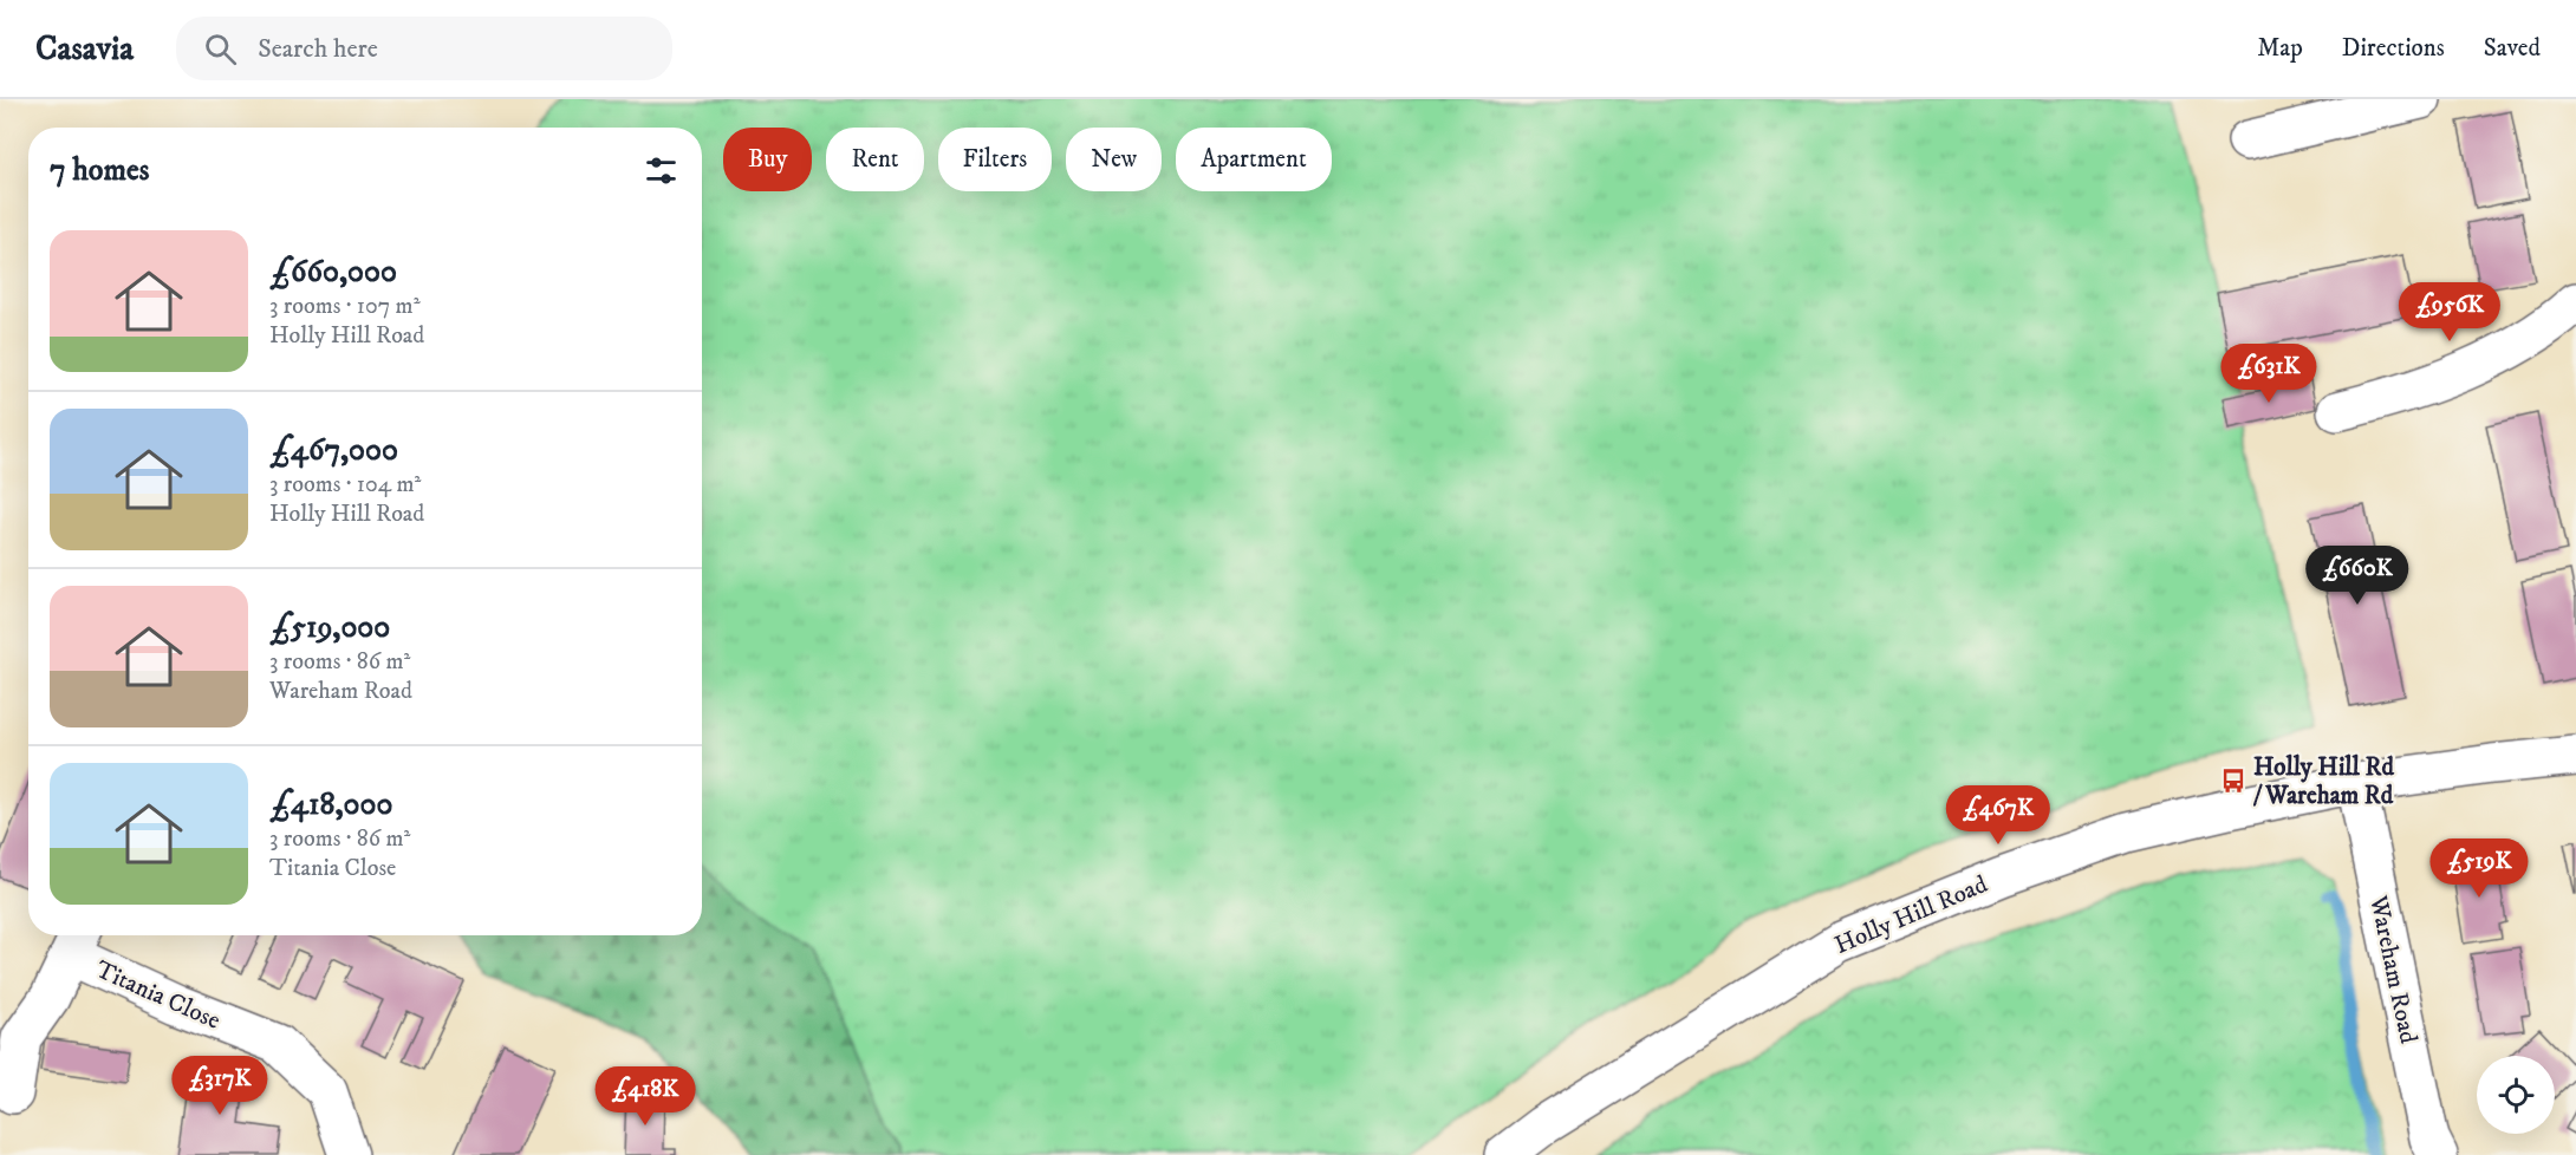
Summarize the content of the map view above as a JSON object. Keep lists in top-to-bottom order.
{
  "streets": {
    "street": ["Holly Hill Road", "Wareham Road", "Titania Close"]
  },
  "crossings": [
    ["Holly Hill Road", "Wareham Road"]
  ],
  "places": {
    "bus stop": ["Holly Hill Rd / Wareham Rd"]
  },
  "page": {
    "header": "Casavia",
    "search": "Search here",
    "nav": ["Map", "Directions", "Saved"],
    "chip": [
      "Buy",
      "Rent",
      "Filters",
      "New",
      "Apartment"
    ],
    "heading": "7 homes",
    "list": [
      {
        "name": "£660,000",
        "note": "3 rooms · 107 m² · Holly Hill Road"
      },
      {
        "name": "£467,000",
        "note": "3 rooms · 104 m² · Holly Hill Road"
      },
      {
        "name": "£519,000",
        "note": "3 rooms · 86 m² · Wareham Road"
      },
      {
        "name": "£418,000",
        "note": "3 rooms · 86 m² · Titania Close"
      }
    ],
    "price": [
      "£956K",
      "£631K",
      "£660K",
      "£467K",
      "£519K",
      "£317K",
      "£418K"
    ]
  }
}
